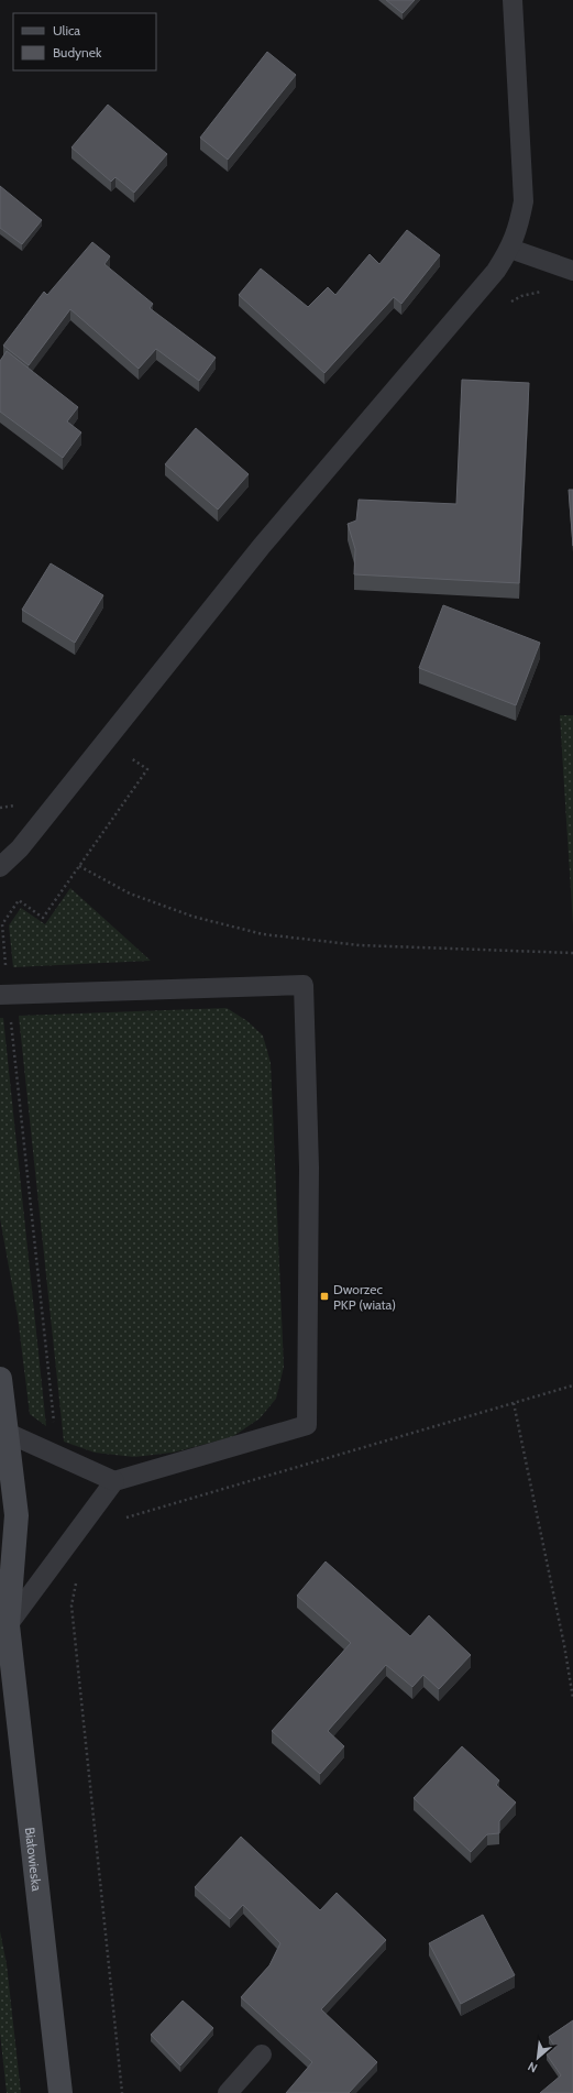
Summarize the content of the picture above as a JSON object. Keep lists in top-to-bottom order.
{
  "streets": {
    "main road": ["Białowieska"]
  },
  "places": {
    "transit": ["Dworzec PKP (wiata)"]
  },
  "legend": ["Ulica", "Budynek"],
  "north": "bottom left"
}
